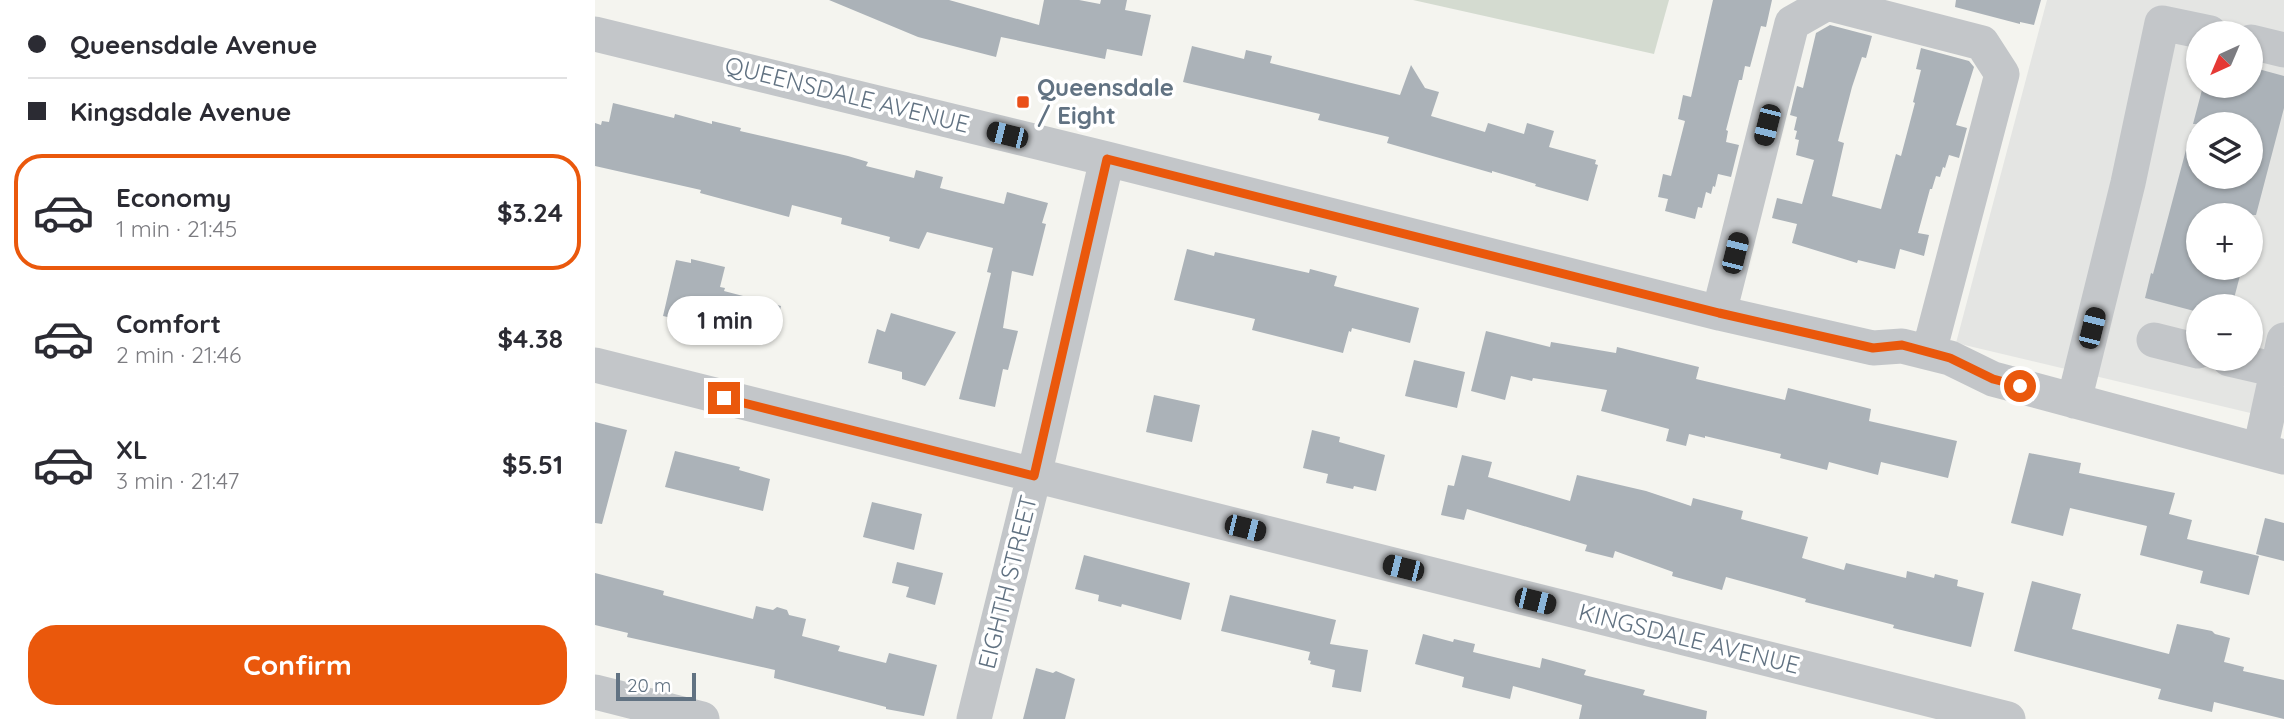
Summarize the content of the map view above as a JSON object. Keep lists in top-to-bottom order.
{
  "streets": {
    "street": ["QUEENSDALE AVENUE", "EIGHTH STREET", "KINGSDALE AVENUE"]
  },
  "crossings": [
    ["QUEENSDALE AVENUE", "EIGHTH STREET"],
    ["EIGHTH STREET", "KINGSDALE AVENUE"]
  ],
  "places": {
    "transit": ["Queensdale / Eight"]
  },
  "scale_bar": "20 m",
  "north": "bottom left",
  "page": {
    "banner": ["Queensdale Avenue", "Kingsdale Avenue"],
    "map_buttons": ["+", "−"],
    "list": [
      {
        "name": "Economy",
        "note": "1 min · 21:45",
        "value": "$3.24"
      },
      {
        "name": "Comfort",
        "note": "2 min · 21:46",
        "value": "$4.38"
      },
      {
        "name": "XL",
        "note": "3 min · 21:47",
        "value": "$5.51"
      }
    ],
    "bubble": "1 min",
    "buttons": "Confirm",
    "scale": "20 m"
  }
}
